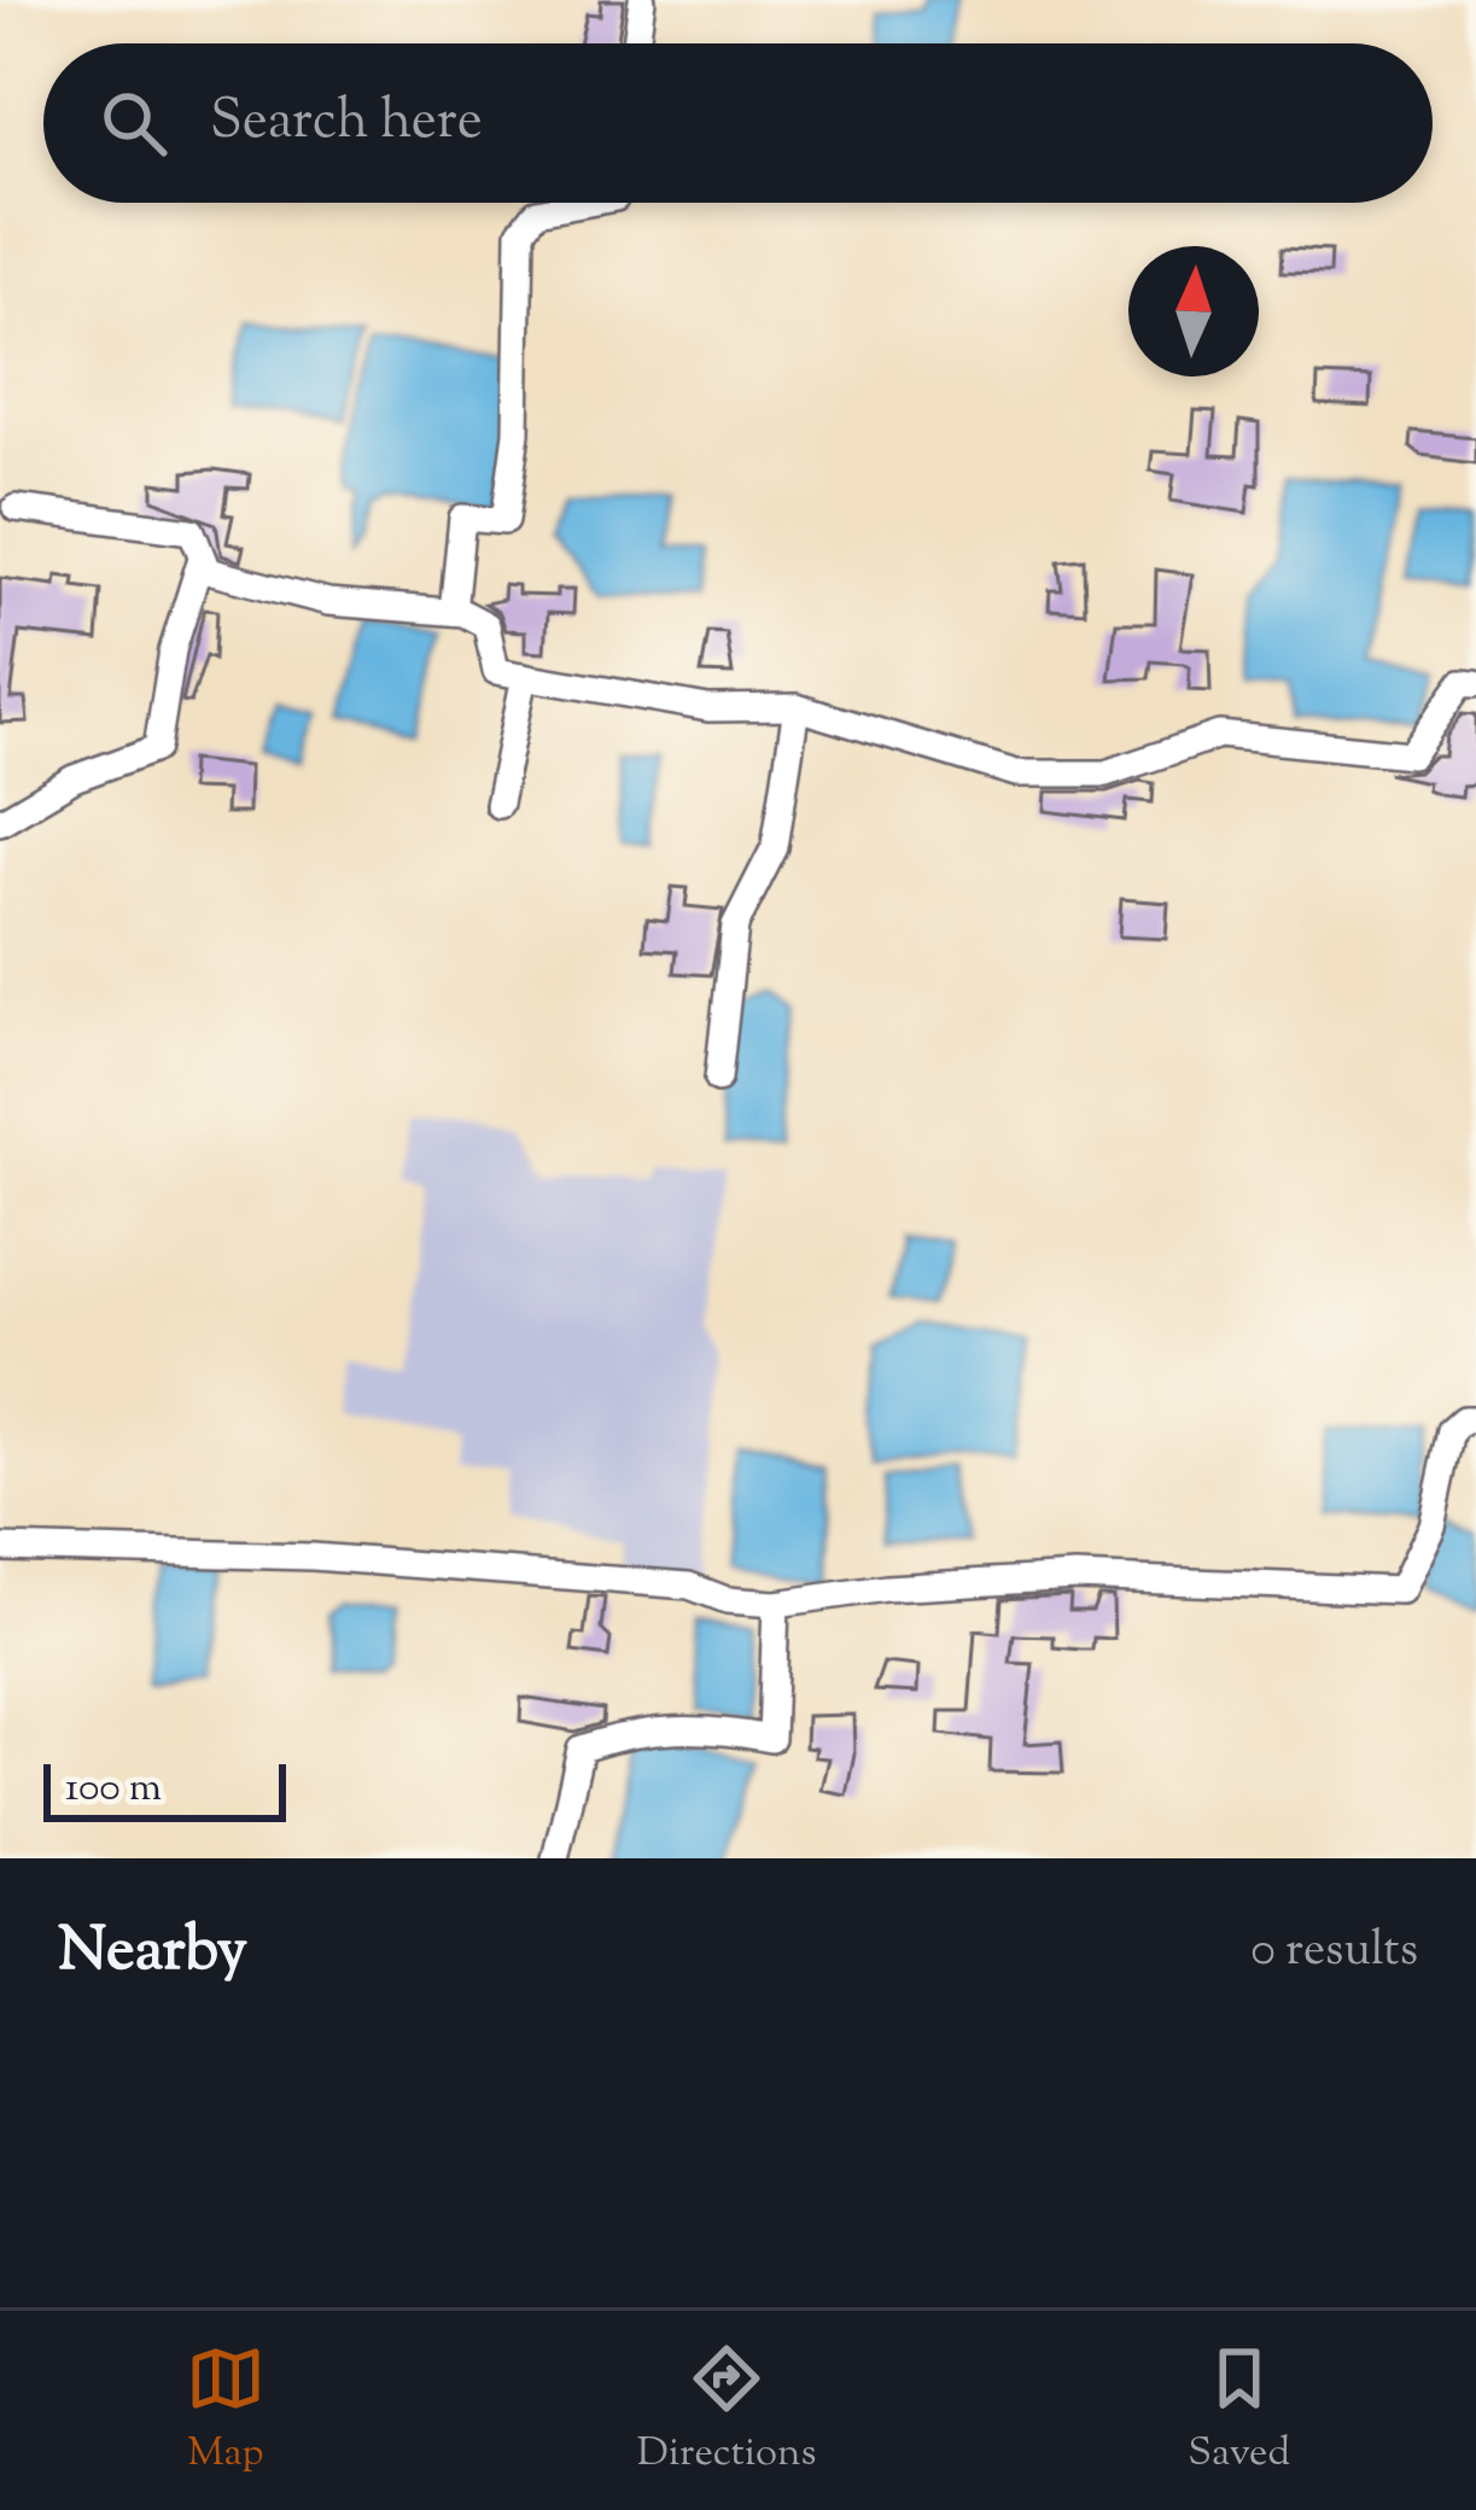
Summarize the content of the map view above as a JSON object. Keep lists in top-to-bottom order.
{
  "scale_bar": "100 m",
  "north": "top",
  "page": {
    "search": "Search here",
    "scale": "100 m",
    "heading": ["Nearby", "0 results"],
    "nav": ["Map", "Directions", "Saved"]
  }
}
